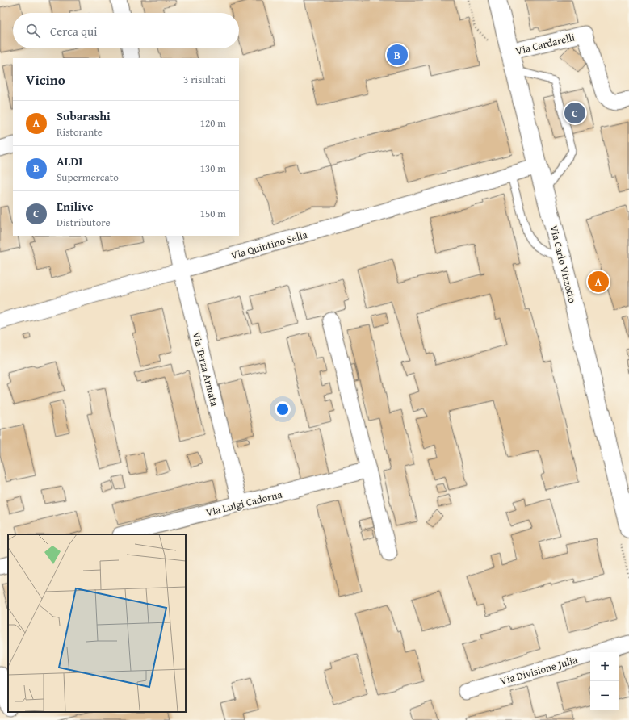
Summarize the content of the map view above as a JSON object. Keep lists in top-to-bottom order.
{
  "streets": {
    "street": [
      "Via Cardarelli",
      "Via Quintino Sella",
      "Via Carlo Vizzotto",
      "Via Terza Armata",
      "Via Luigi Cadorna",
      "Via Divisione Julia"
    ]
  },
  "crossings": [
    ["Via Cardarelli", "Via Carlo Vizzotto"],
    ["Via Quintino Sella", "Via Carlo Vizzotto"],
    ["Via Quintino Sella", "Via Terza Armata"],
    ["Via Terza Armata", "Via Luigi Cadorna"]
  ],
  "page": {
    "search": "Cerca qui",
    "pins": ["B", "C", "A"],
    "heading": ["Vicino", "3 risultati"],
    "list": [
      {
        "mark": "A",
        "name": "Subarashi",
        "note": "Ristorante",
        "value": "120 m"
      },
      {
        "mark": "B",
        "name": "ALDI",
        "note": "Supermercato",
        "value": "130 m"
      },
      {
        "mark": "C",
        "name": "Enilive",
        "note": "Distributore",
        "value": "150 m"
      }
    ],
    "map_buttons": ["+", "−"]
  }
}
